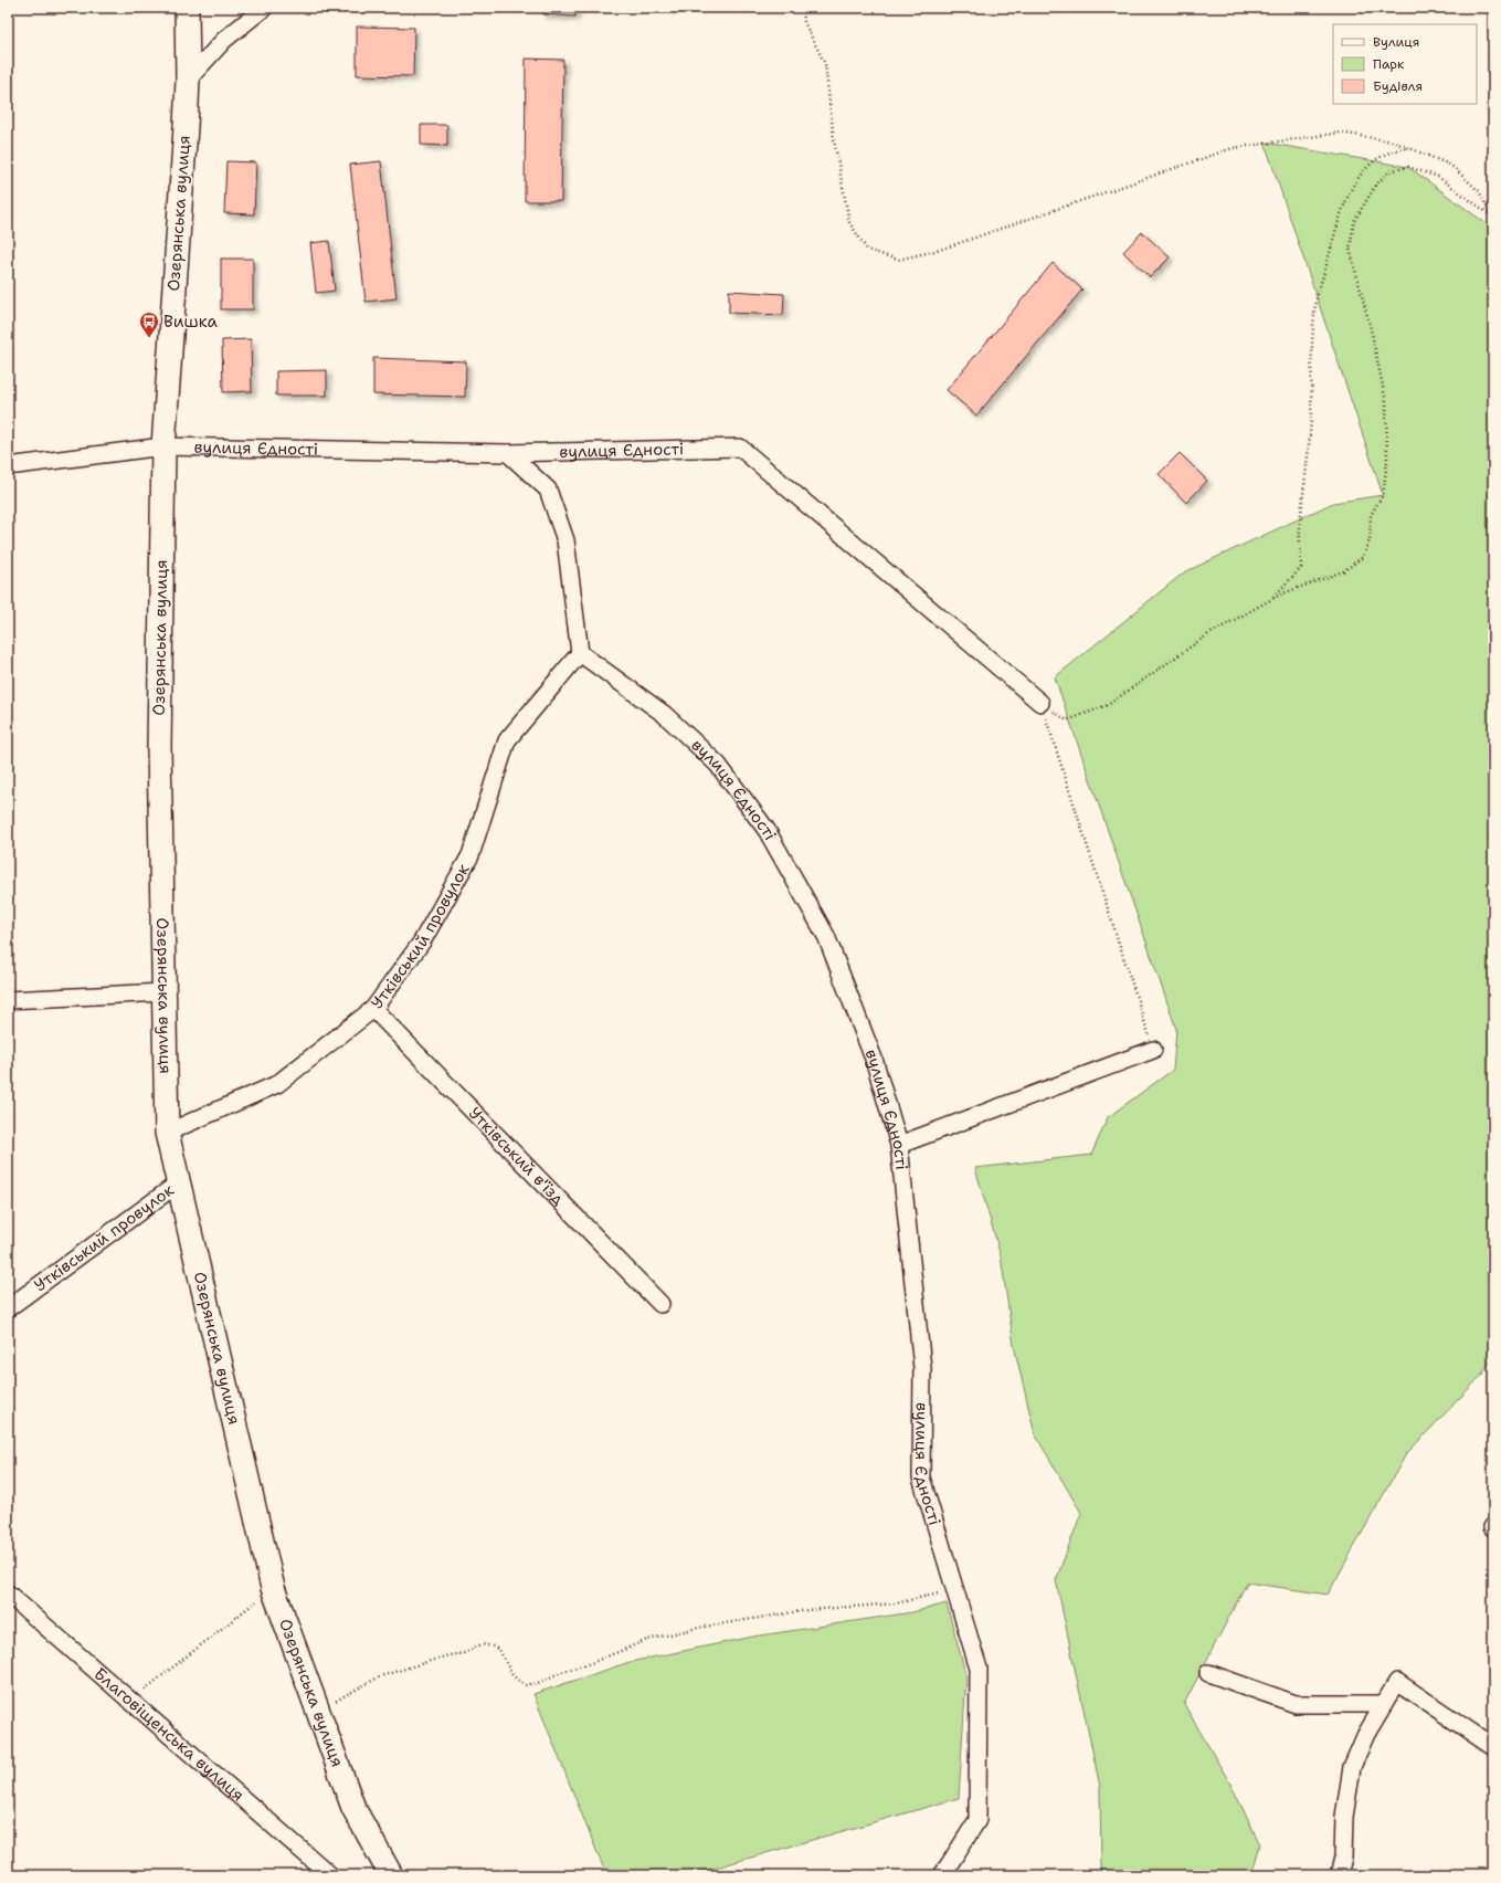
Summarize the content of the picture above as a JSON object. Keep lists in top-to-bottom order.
{
  "streets": {
    "street": [
      "Озерянська вулиця",
      "вулиця Єдності",
      "Утківський провулок",
      "Утківський в'їзд",
      "Благовіщенська вулиця"
    ]
  },
  "crossings": [
    ["Озерянська вулиця", "вулиця Єдності"],
    ["Озерянська вулиця", "Утківський провулок"],
    ["вулиця Єдності", "Утківський провулок"],
    ["Утківський провулок", "Утківський в'їзд"]
  ],
  "places": {
    "bus stop": ["Вишка"]
  },
  "legend": ["Вулиця", "Парк", "Будівля"]
}
